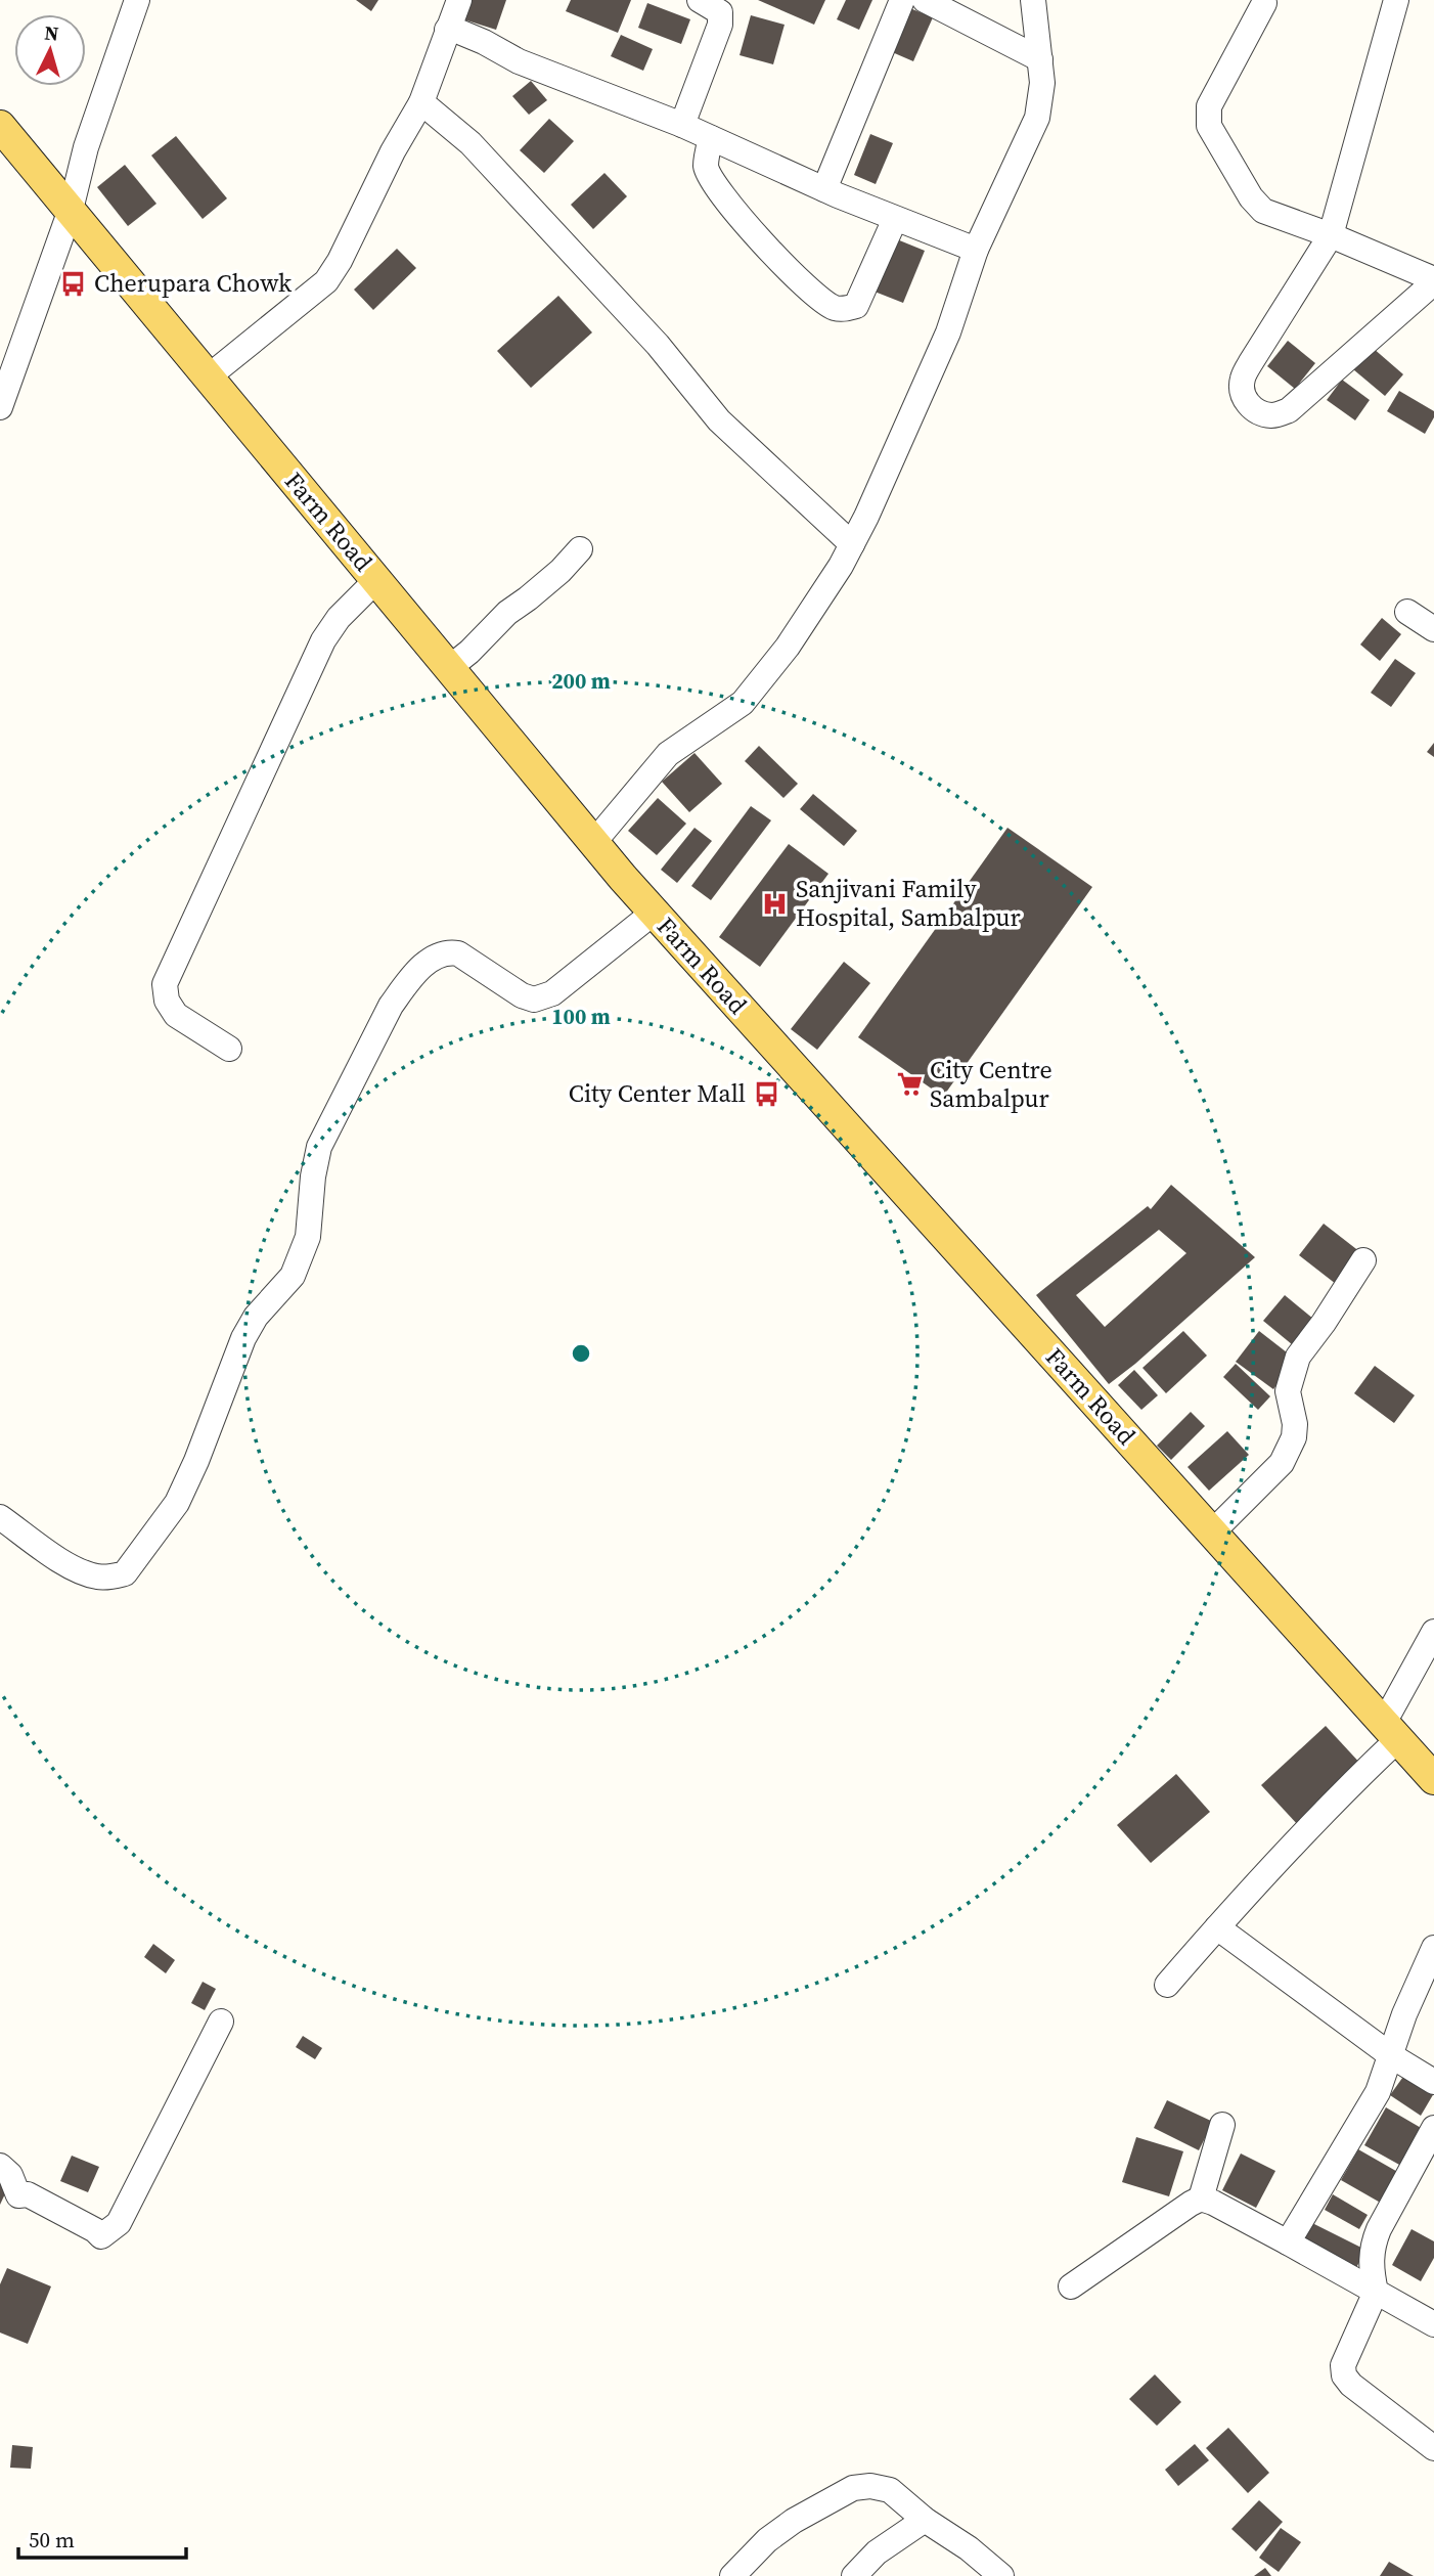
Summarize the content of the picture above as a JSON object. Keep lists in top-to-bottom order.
{
  "streets": {
    "main road": ["Farm Road"]
  },
  "places": {
    "bus stop": ["Cherupara Chowk", "City Center Mall"],
    "hospital": ["Sanjivani Family Hospital, Sambalpur"],
    "supermarket": ["City Centre Sambalpur"]
  },
  "scale_bar": "50 m",
  "north": "top",
  "rings": ["200 m", "100 m"]
}
